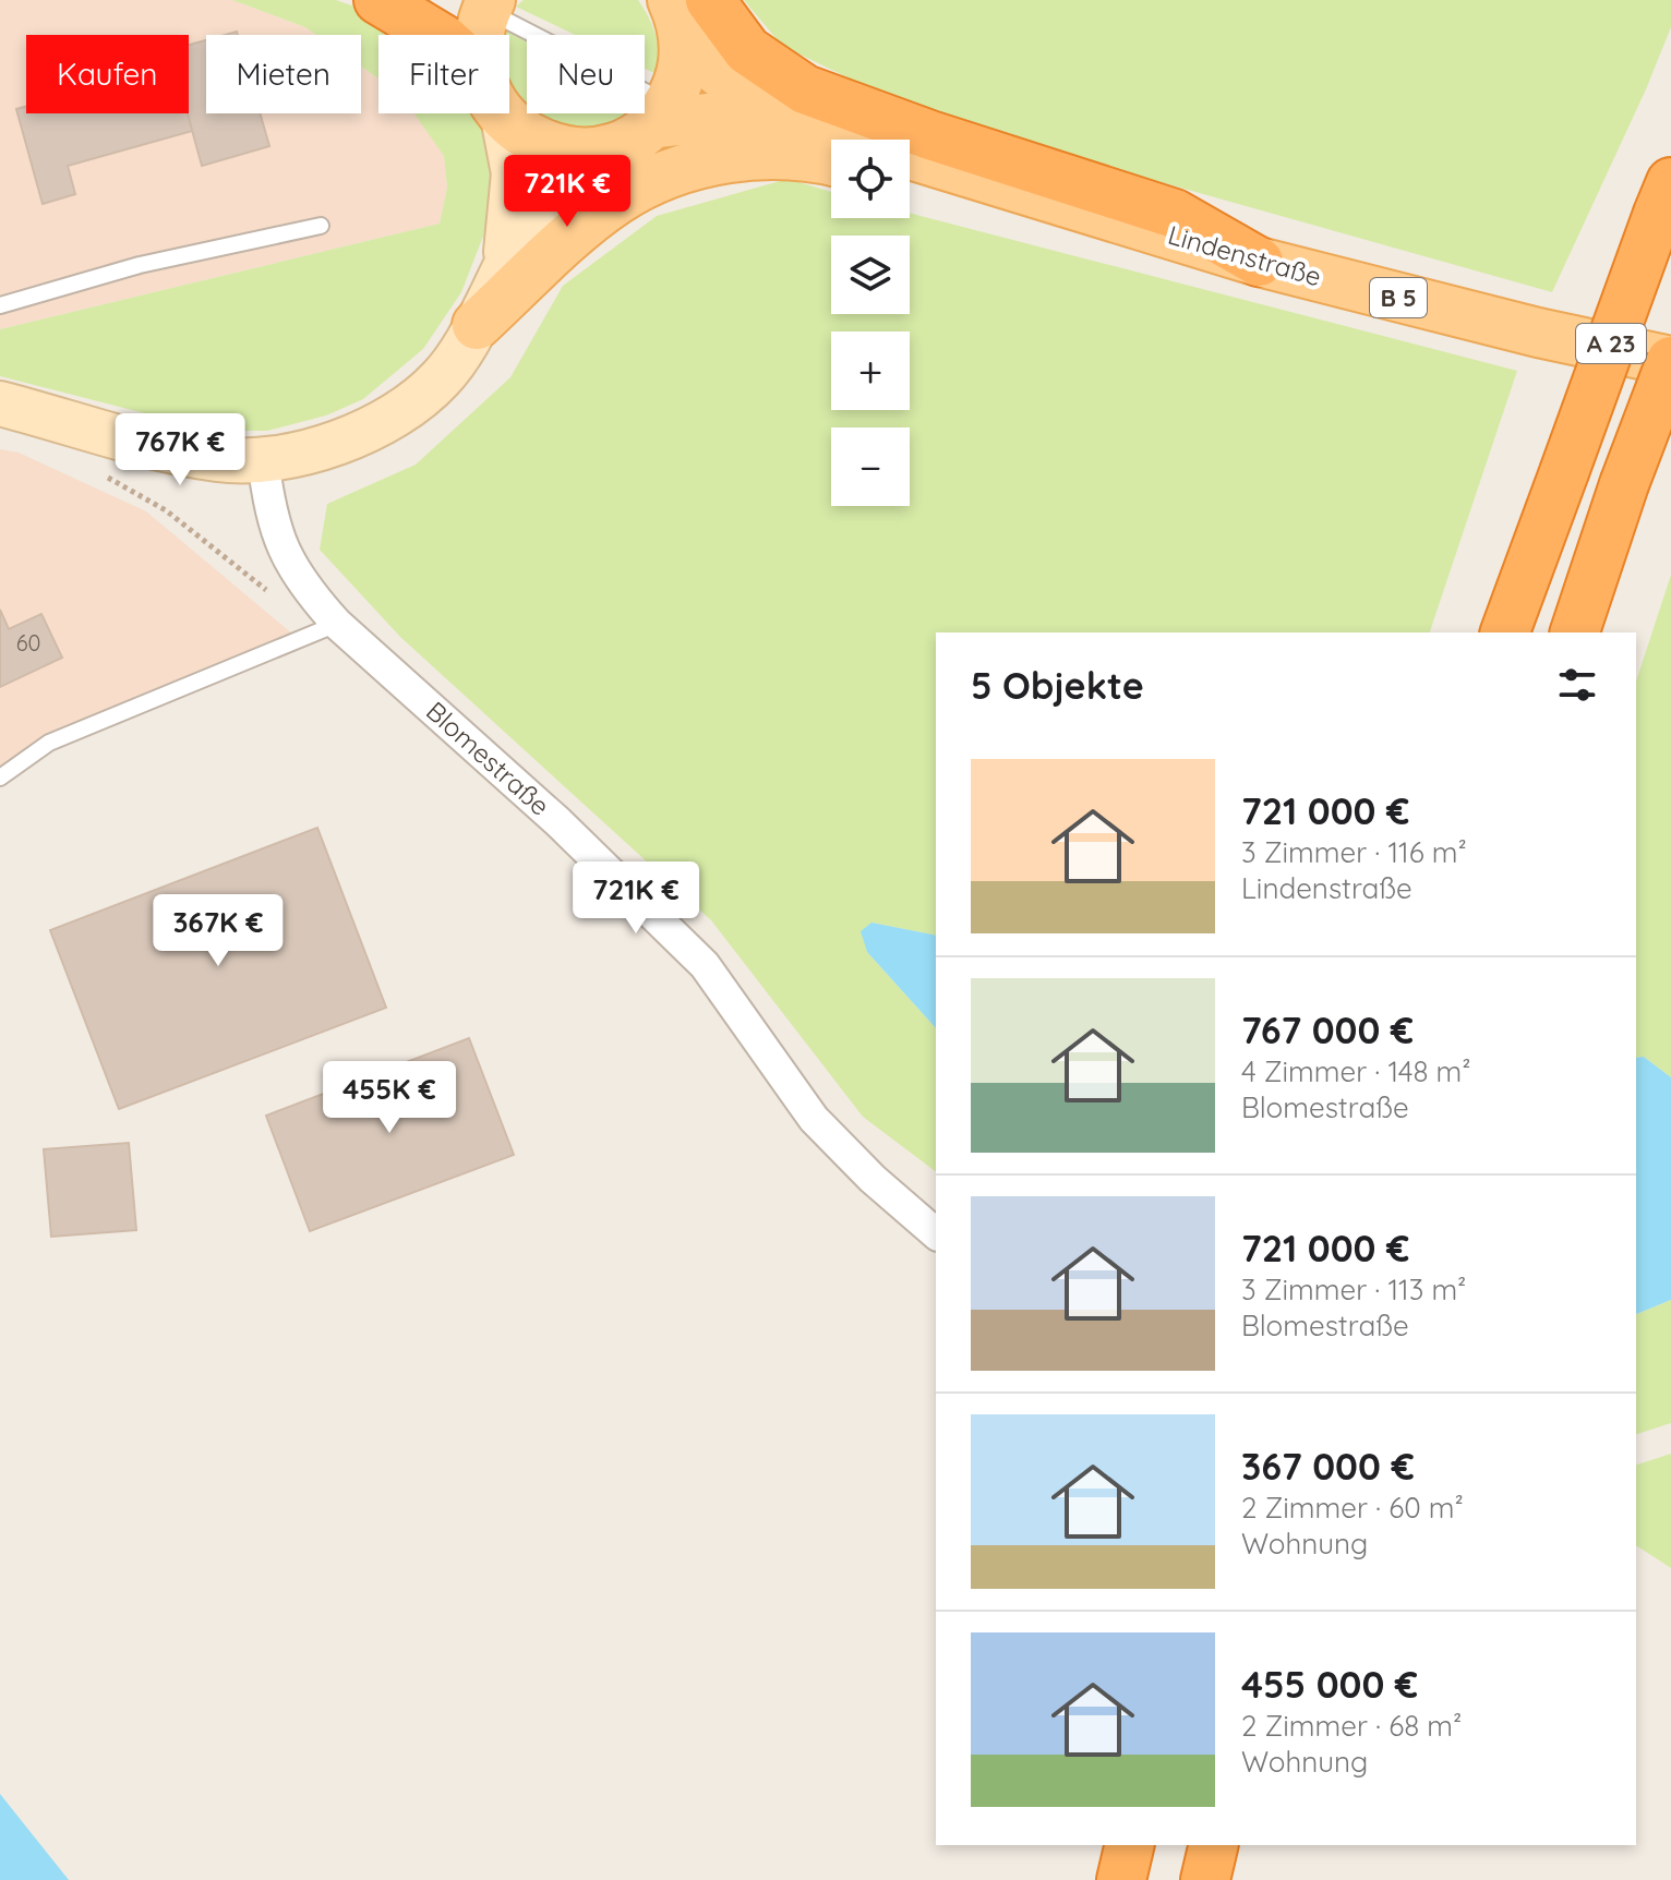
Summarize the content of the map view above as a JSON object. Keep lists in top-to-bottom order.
{
  "streets": {
    "highway": ["A 23"],
    "main road": ["Lindenstraße", "B 5"],
    "street": ["Blomestraße"]
  },
  "crossings": [
    ["Lindenstraße", "A 23"]
  ],
  "house_numbers": ["60"],
  "page": {
    "chip": [
      "Kaufen",
      "Mieten",
      "Filter",
      "Neu"
    ],
    "map_buttons": ["+", "−"],
    "price": [
      "721K €",
      "767K €",
      "721K €",
      "367K €",
      "455K €"
    ],
    "heading": "5 Objekte",
    "list": [
      {
        "name": "721 000 €",
        "note": "3 Zimmer · 116 m² · Lindenstraße"
      },
      {
        "name": "767 000 €",
        "note": "4 Zimmer · 148 m² · Blomestraße"
      },
      {
        "name": "721 000 €",
        "note": "3 Zimmer · 113 m² · Blomestraße"
      },
      {
        "name": "367 000 €",
        "note": "2 Zimmer · 60 m² · Wohnung"
      },
      {
        "name": "455 000 €",
        "note": "2 Zimmer · 68 m² · Wohnung"
      }
    ]
  }
}
